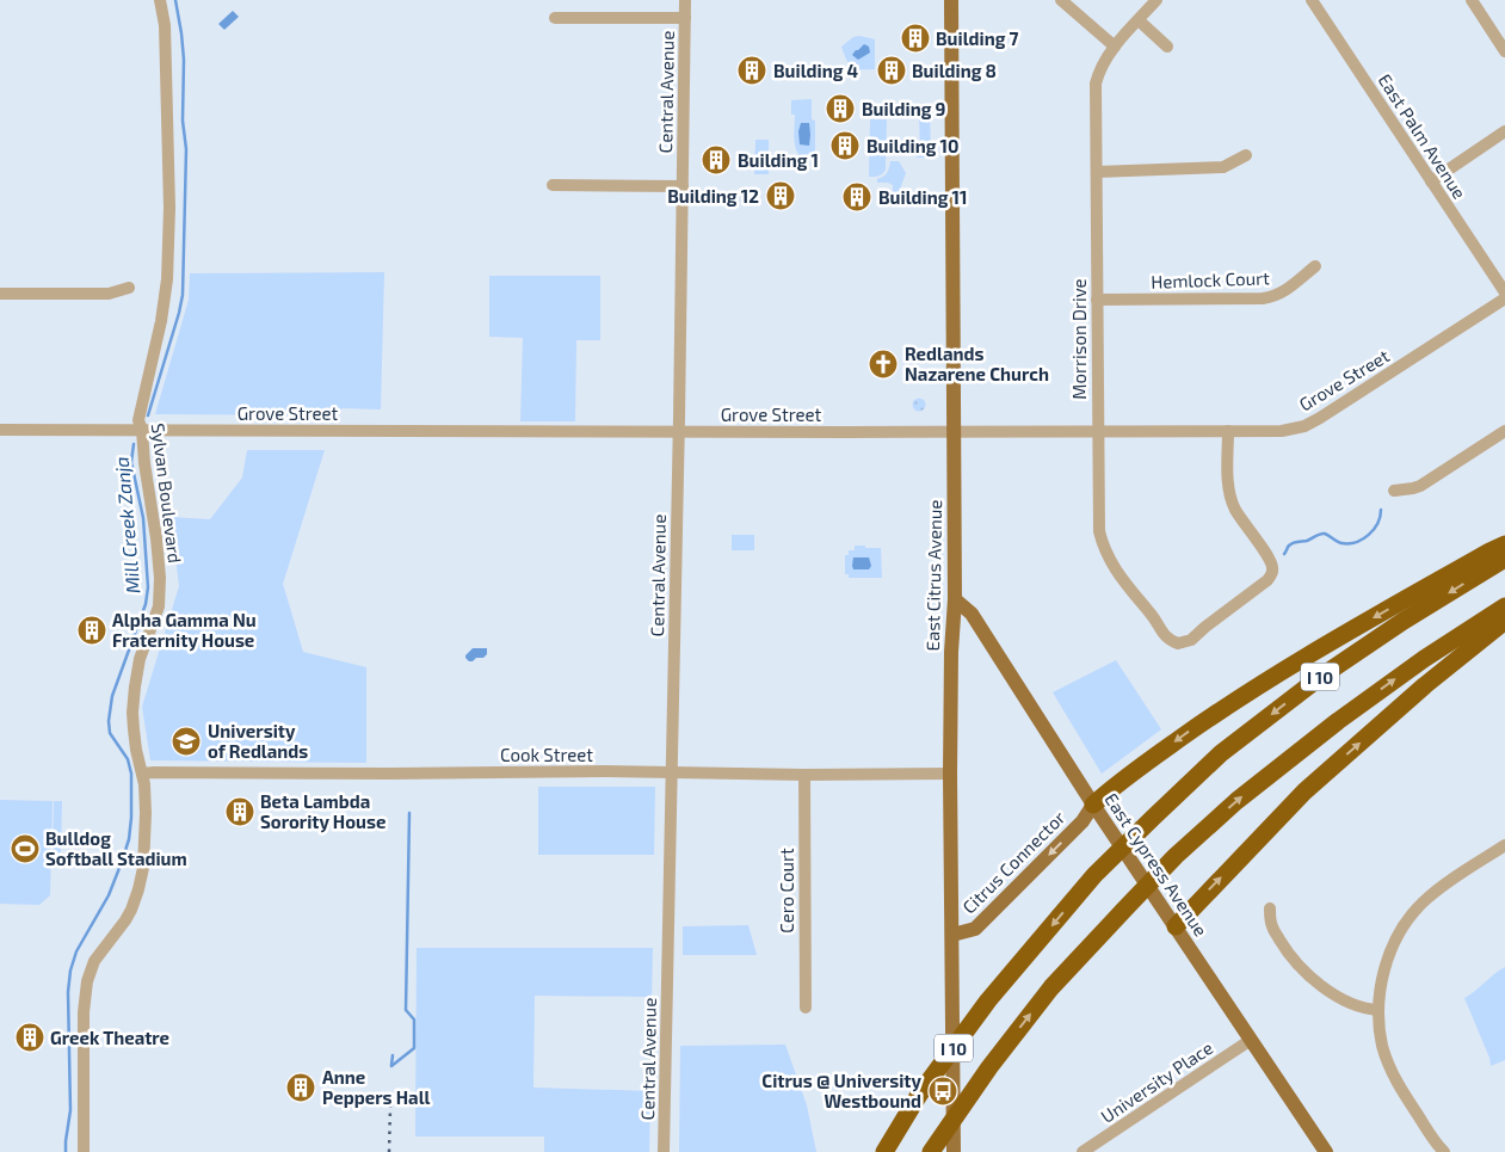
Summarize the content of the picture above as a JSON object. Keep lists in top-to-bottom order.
{
  "streets": {
    "highway": ["I 10"],
    "main road": ["East Citrus Avenue", "Citrus Connector", "East Cypress Avenue"],
    "street": [
      "Central Avenue",
      "East Palm Avenue",
      "Hemlock Court",
      "Morrison Drive",
      "Grove Street",
      "Sylvan Boulevard",
      "Cook Street",
      "Cero Court",
      "University Place"
    ]
  },
  "crossings": [
    ["Central Avenue", "Grove Street"],
    ["Central Avenue", "Cook Street"],
    ["Hemlock Court", "Morrison Drive"],
    ["Morrison Drive", "Grove Street"],
    ["Grove Street", "Sylvan Boulevard"],
    ["Grove Street", "East Citrus Avenue"],
    ["Sylvan Boulevard", "Cook Street"],
    ["East Citrus Avenue", "Cook Street"],
    ["East Citrus Avenue", "Citrus Connector"],
    ["East Citrus Avenue", "East Cypress Avenue"],
    ["Cook Street", "Cero Court"],
    ["Citrus Connector", "East Cypress Avenue"],
    ["East Cypress Avenue", "University Place"]
  ],
  "one_way": ["Citrus Connector"],
  "water": ["Mill Creek Zanja"],
  "places": {
    "building": [
      "Building 7",
      "Building 4",
      "Building 8",
      "Building 9",
      "Building 10",
      "Building 1",
      "Building 12",
      "Building 11",
      "Alpha Gamma Nu Fraternity House",
      "Beta Lambda Sorority House",
      "Greek Theatre",
      "Anne Peppers Hall"
    ],
    "church": ["Redlands Nazarene Church"],
    "school or university": ["University of Redlands"],
    "sports": ["Bulldog Softball Stadium"],
    "bus stop": ["Citrus @ University Westbound"]
  }
}
